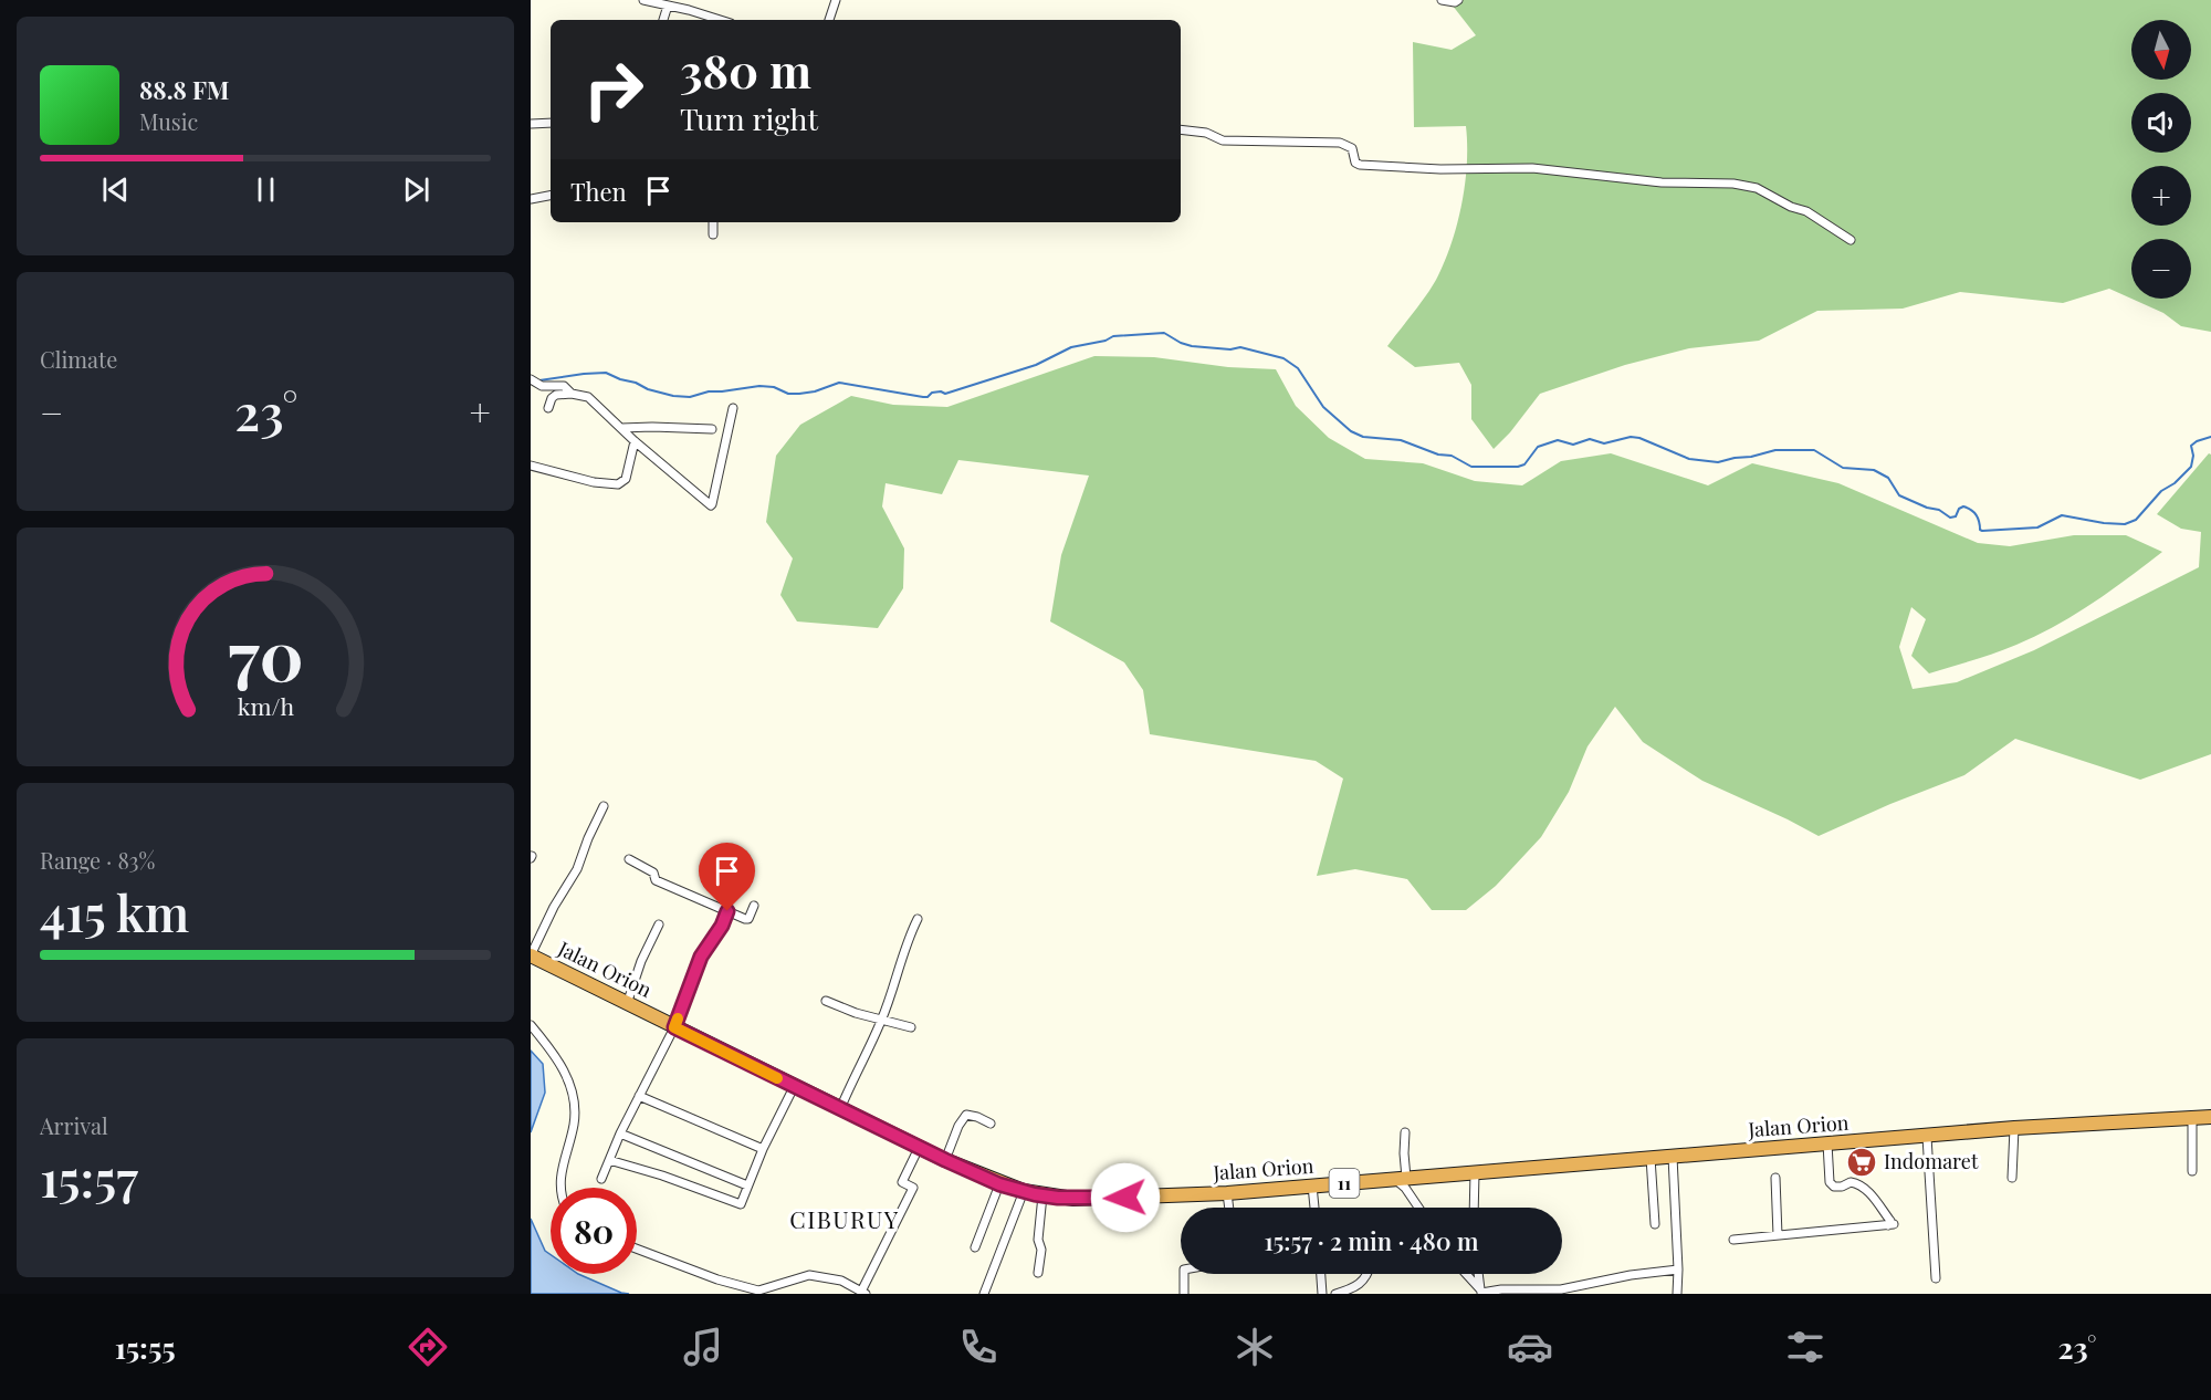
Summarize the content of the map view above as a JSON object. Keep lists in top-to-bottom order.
{
  "streets": {
    "highway": ["Jalan Orion", "11"]
  },
  "districts": ["CIBURUY"],
  "places": {
    "supermarket": ["Indomaret"]
  },
  "north": "bottom",
  "page": {
    "map_buttons": ["+", "−"],
    "turn": ["380 m", "Turn right"],
    "song": ["88.8 FM", "Music"],
    "then": "Then",
    "tile": [
      "Climate",
      ["Range · 83%", "415 km"],
      ["Arrival", "15:57"]
    ],
    "heat": ["−", "23°", "+"],
    "limit": "80",
    "trip": "15:57 · 2 min · 480 m",
    "tabs": ["15:55", "23°"],
    "gauge": ["70", "km/h"]
  }
}
